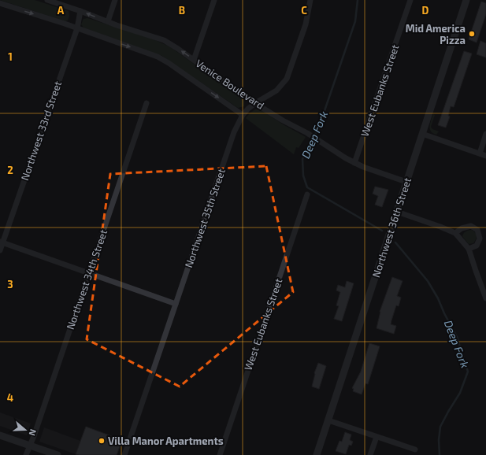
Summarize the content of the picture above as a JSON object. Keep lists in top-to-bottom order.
{
  "streets": {
    "street": [
      "Venice Boulevard",
      "West Eubanks Street",
      "Northwest 33rd Street",
      "Northwest 35th Street",
      "Northwest 36th Street",
      "Northwest 34th Street"
    ]
  },
  "crossings": [
    ["Venice Boulevard", "West Eubanks Street"],
    ["Venice Boulevard", "Northwest 33rd Street"],
    ["Venice Boulevard", "Northwest 35th Street"],
    ["Venice Boulevard", "Northwest 36th Street"]
  ],
  "water": ["Deep Fork"],
  "places": ["Mid America Pizza", "Villa Manor Apartments"],
  "north": "right",
  "grid": {
    "columns": [
      "A",
      "B",
      "C",
      "D"
    ],
    "rows": [
      "1",
      "2",
      "3",
      "4"
    ]
  }
}
